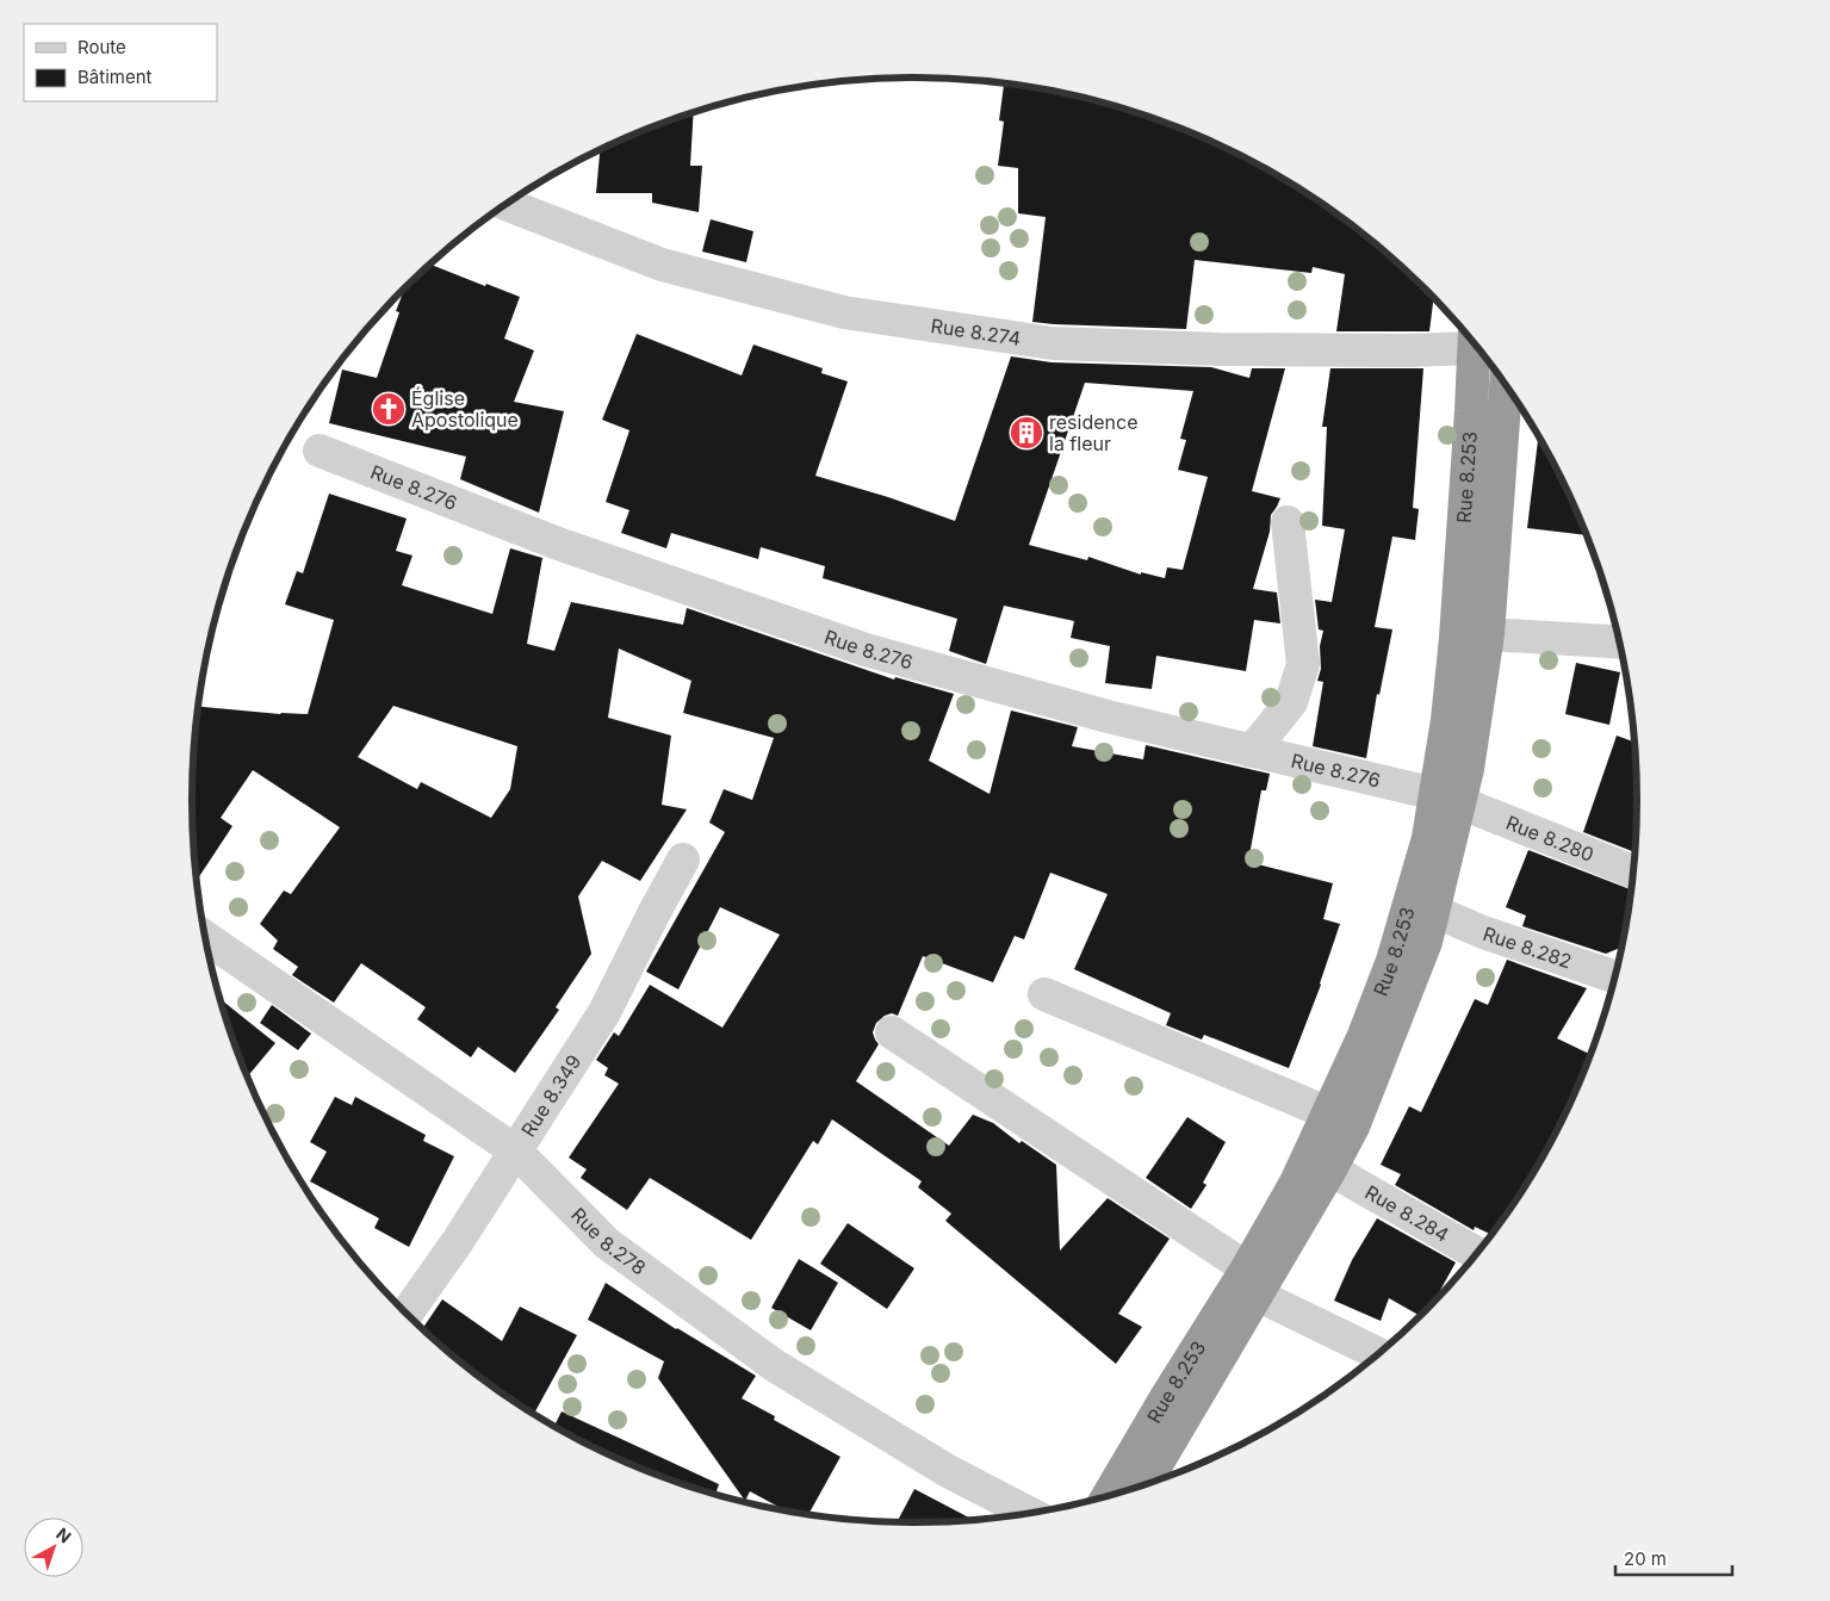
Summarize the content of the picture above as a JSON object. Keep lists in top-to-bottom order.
{
  "streets": {
    "highway": ["Rue 8.253"],
    "street": [
      "Rue 8.274",
      "Rue 8.276",
      "Rue 8.280",
      "Rue 8.282",
      "Rue 8.349",
      "Rue 8.284",
      "Rue 8.278"
    ]
  },
  "crossings": [
    ["Rue 8.253", "Rue 8.276"],
    ["Rue 8.253", "Rue 8.280"],
    ["Rue 8.253", "Rue 8.282"],
    ["Rue 8.253", "Rue 8.284"],
    ["Rue 8.276", "Rue 8.280"],
    ["Rue 8.349", "Rue 8.278"]
  ],
  "places": {
    "church": ["Église Apostolique"],
    "building": ["residence la fleur"]
  },
  "legend": ["Route", "Bâtiment"],
  "scale_bar": "20 m",
  "north": "top right"
}
